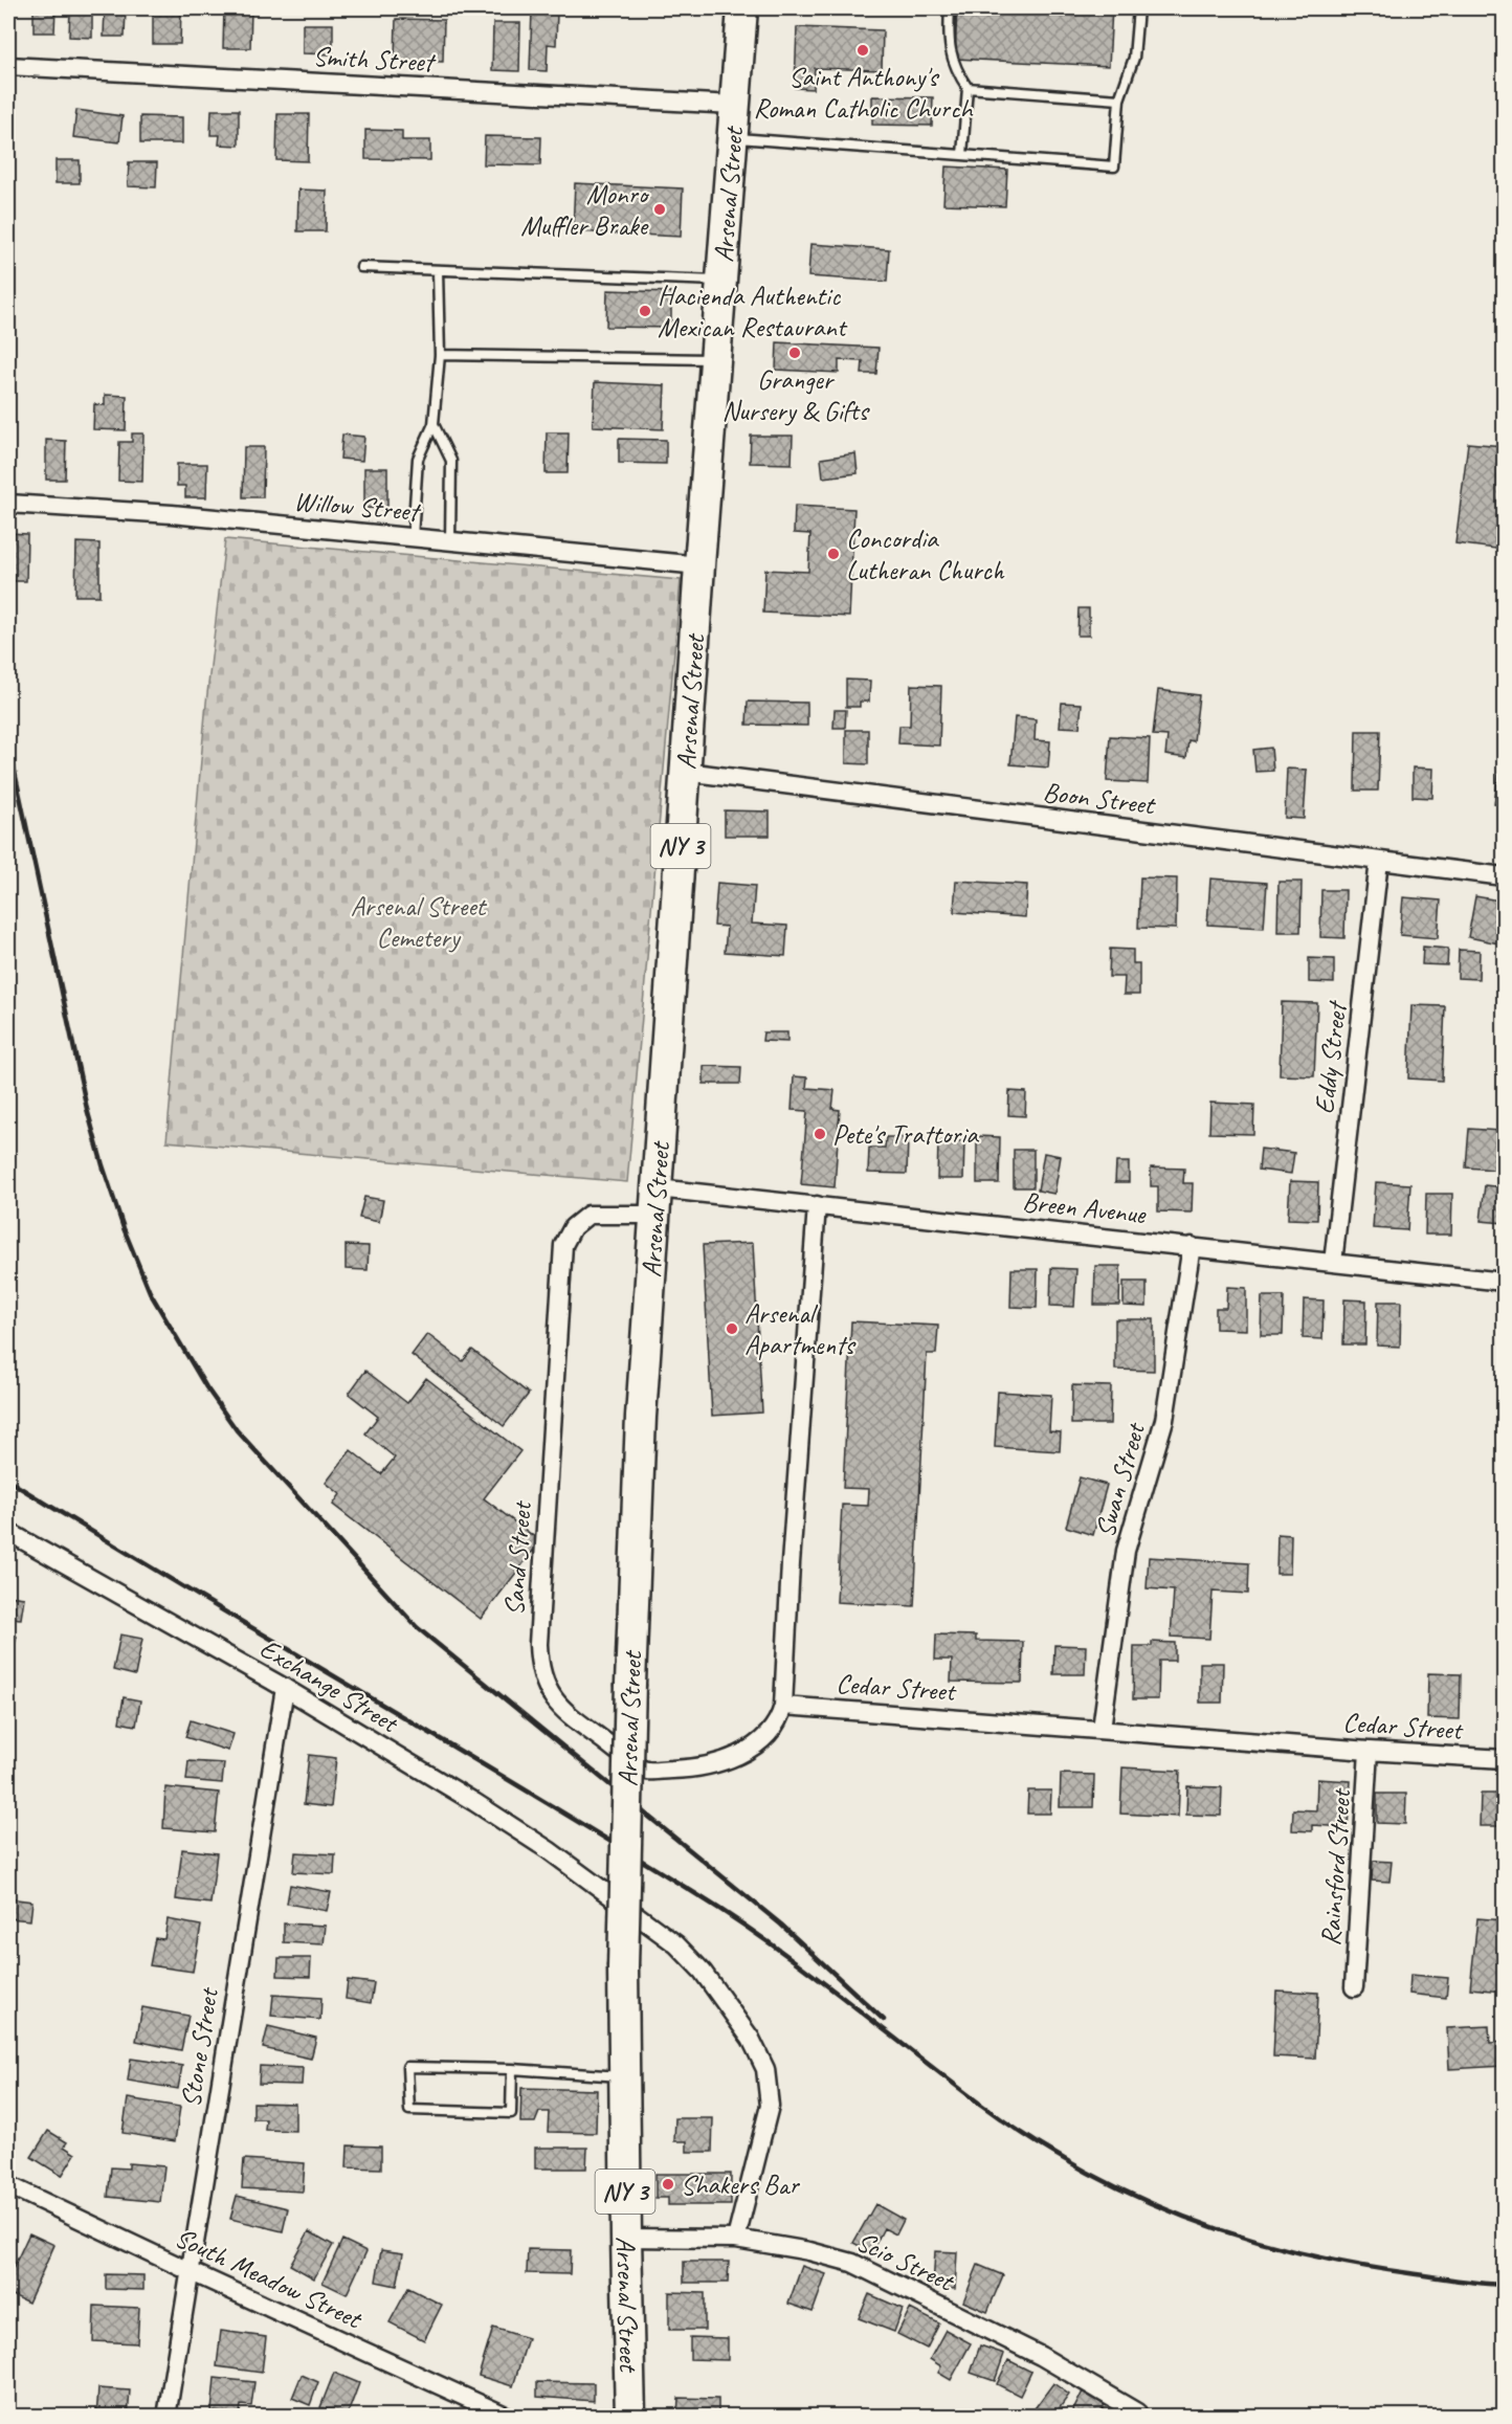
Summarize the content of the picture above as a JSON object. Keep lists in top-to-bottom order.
{
  "streets": {
    "highway": ["Arsenal Street", "NY 3"],
    "street": [
      "Smith Street",
      "Willow Street",
      "Boon Street",
      "Eddy Street",
      "Breen Avenue",
      "Swan Street",
      "Sand Street",
      "Exchange Street",
      "Cedar Street",
      "Rainsford Street",
      "Stone Street",
      "Scio Street",
      "South Meadow Street"
    ]
  },
  "crossings": [
    ["Smith Street", "Arsenal Street"],
    ["Arsenal Street", "Willow Street"],
    ["Arsenal Street", "Boon Street"],
    ["Arsenal Street", "Breen Avenue"],
    ["Arsenal Street", "Sand Street"],
    ["Arsenal Street", "Scio Street"],
    ["Boon Street", "Eddy Street"],
    ["Eddy Street", "Breen Avenue"],
    ["Breen Avenue", "Swan Street"],
    ["Breen Avenue", "Sand Street"],
    ["Swan Street", "Cedar Street"],
    ["Sand Street", "Cedar Street"],
    ["Exchange Street", "Stone Street"],
    ["Exchange Street", "Scio Street"],
    ["Cedar Street", "Rainsford Street"],
    ["Stone Street", "South Meadow Street"]
  ],
  "parks": ["Arsenal Street Cemetery"],
  "places": [
    "Saint Anthony's Roman Catholic Church",
    "Monro Muffler Brake",
    "Hacienda Authentic Mexican Restaurant",
    "Granger Nursery & Gifts",
    "Concordia Lutheran Church",
    "Pete's Trattoria",
    "Arsenal Apartments",
    "Shakers Bar"
  ]
}
